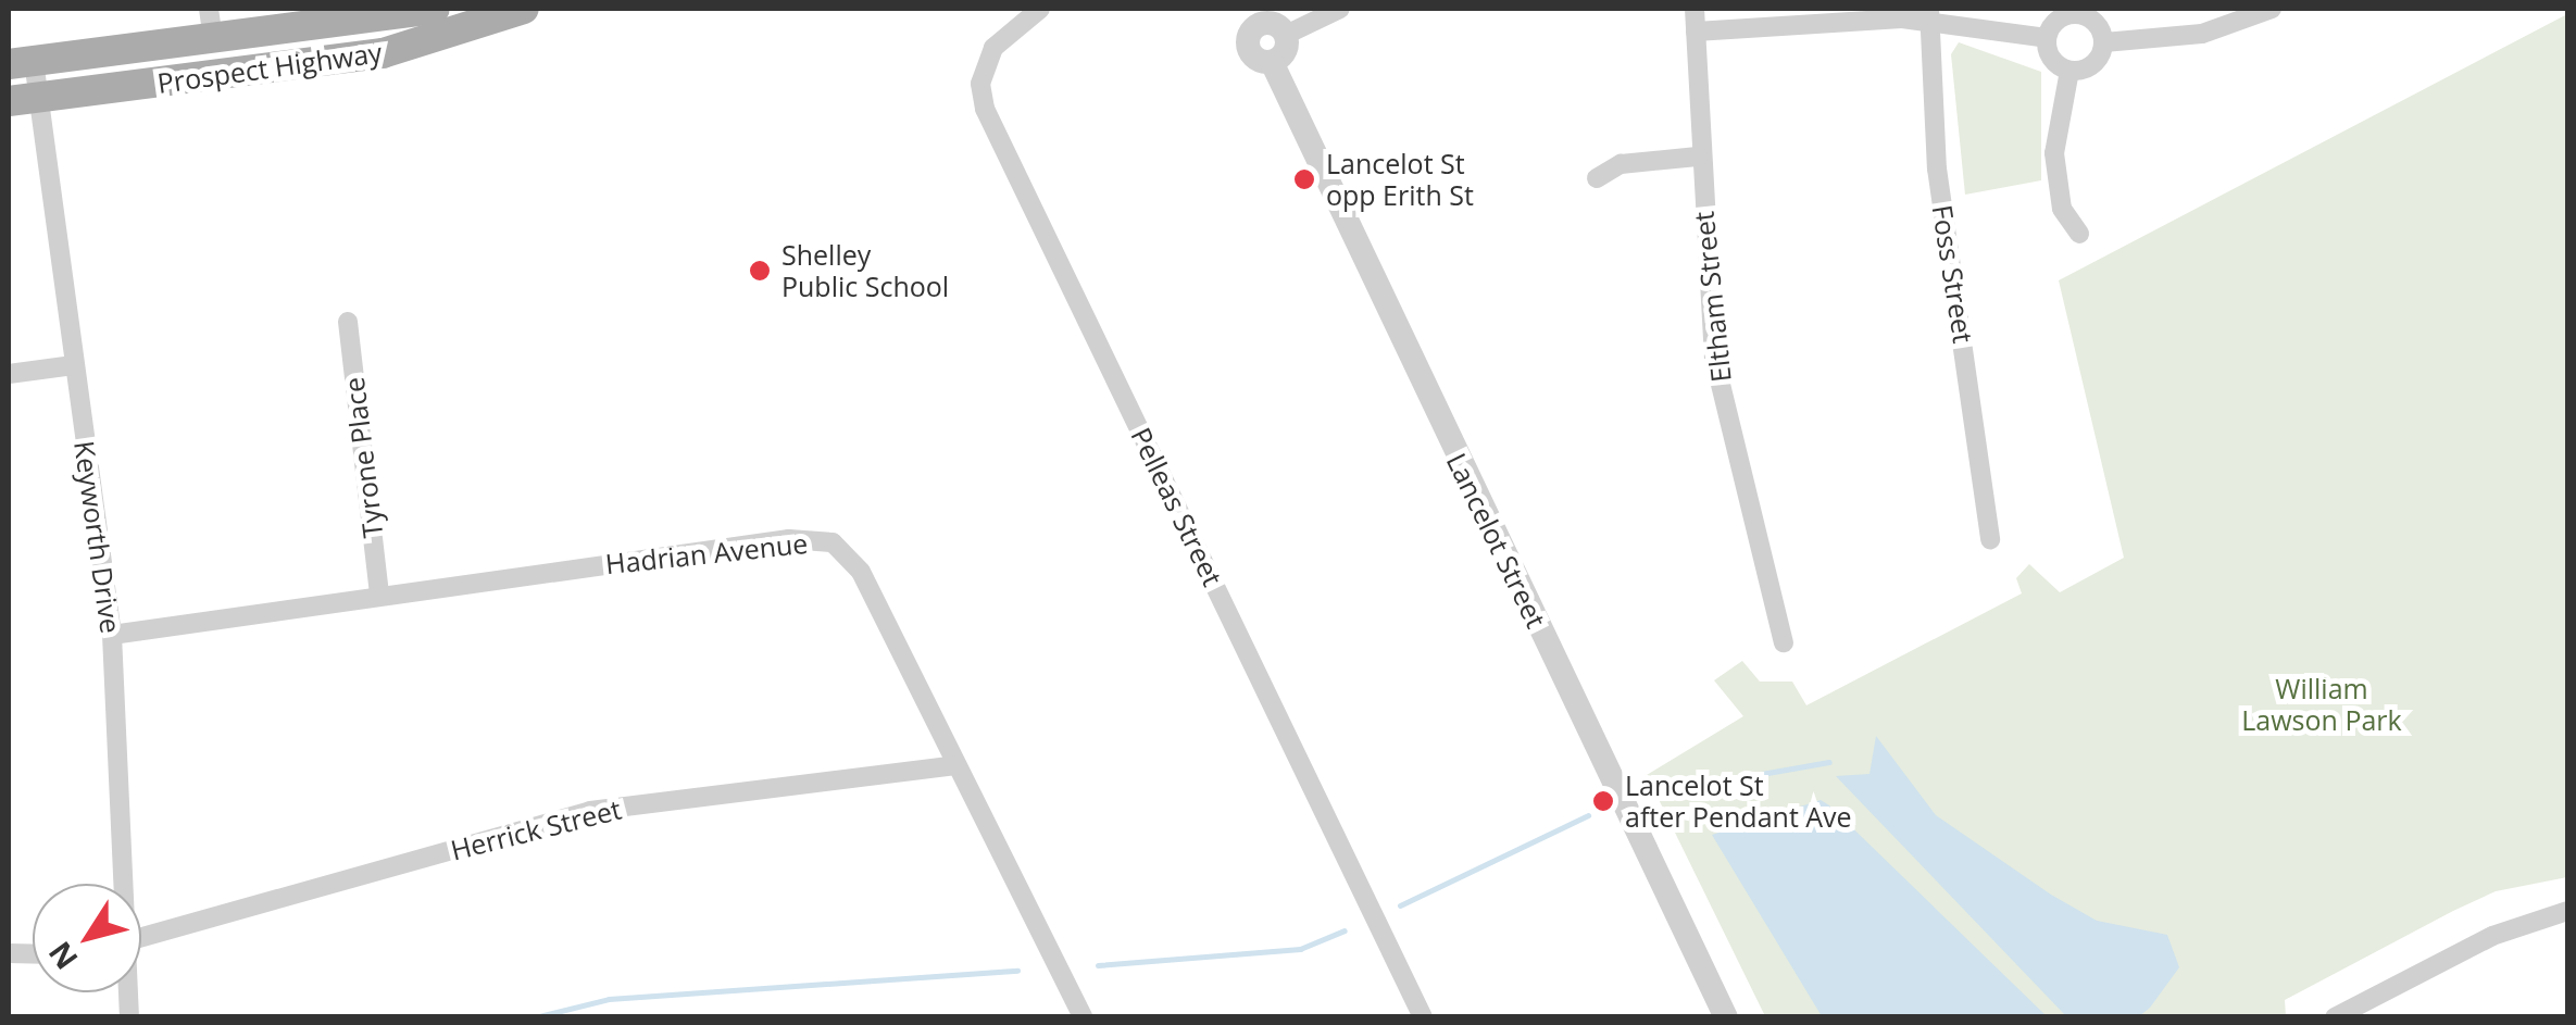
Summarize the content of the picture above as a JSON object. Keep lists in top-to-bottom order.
{
  "streets": {
    "main road": ["Prospect Highway"],
    "street": [
      "Foss Street",
      "Eltham Street",
      "Tyrone Place",
      "Pelleas Street",
      "Keyworth Drive",
      "Lancelot Street",
      "Hadrian Avenue",
      "Herrick Street"
    ]
  },
  "crossings": [
    ["Prospect Highway", "Keyworth Drive"],
    ["Tyrone Place", "Hadrian Avenue"],
    ["Keyworth Drive", "Hadrian Avenue"],
    ["Hadrian Avenue", "Herrick Street"]
  ],
  "parks": ["William Lawson Park"],
  "places": ["Lancelot St opp Erith St", "Shelley Public School", "Lancelot St after Pendant Ave"],
  "north": "bottom left"
}
